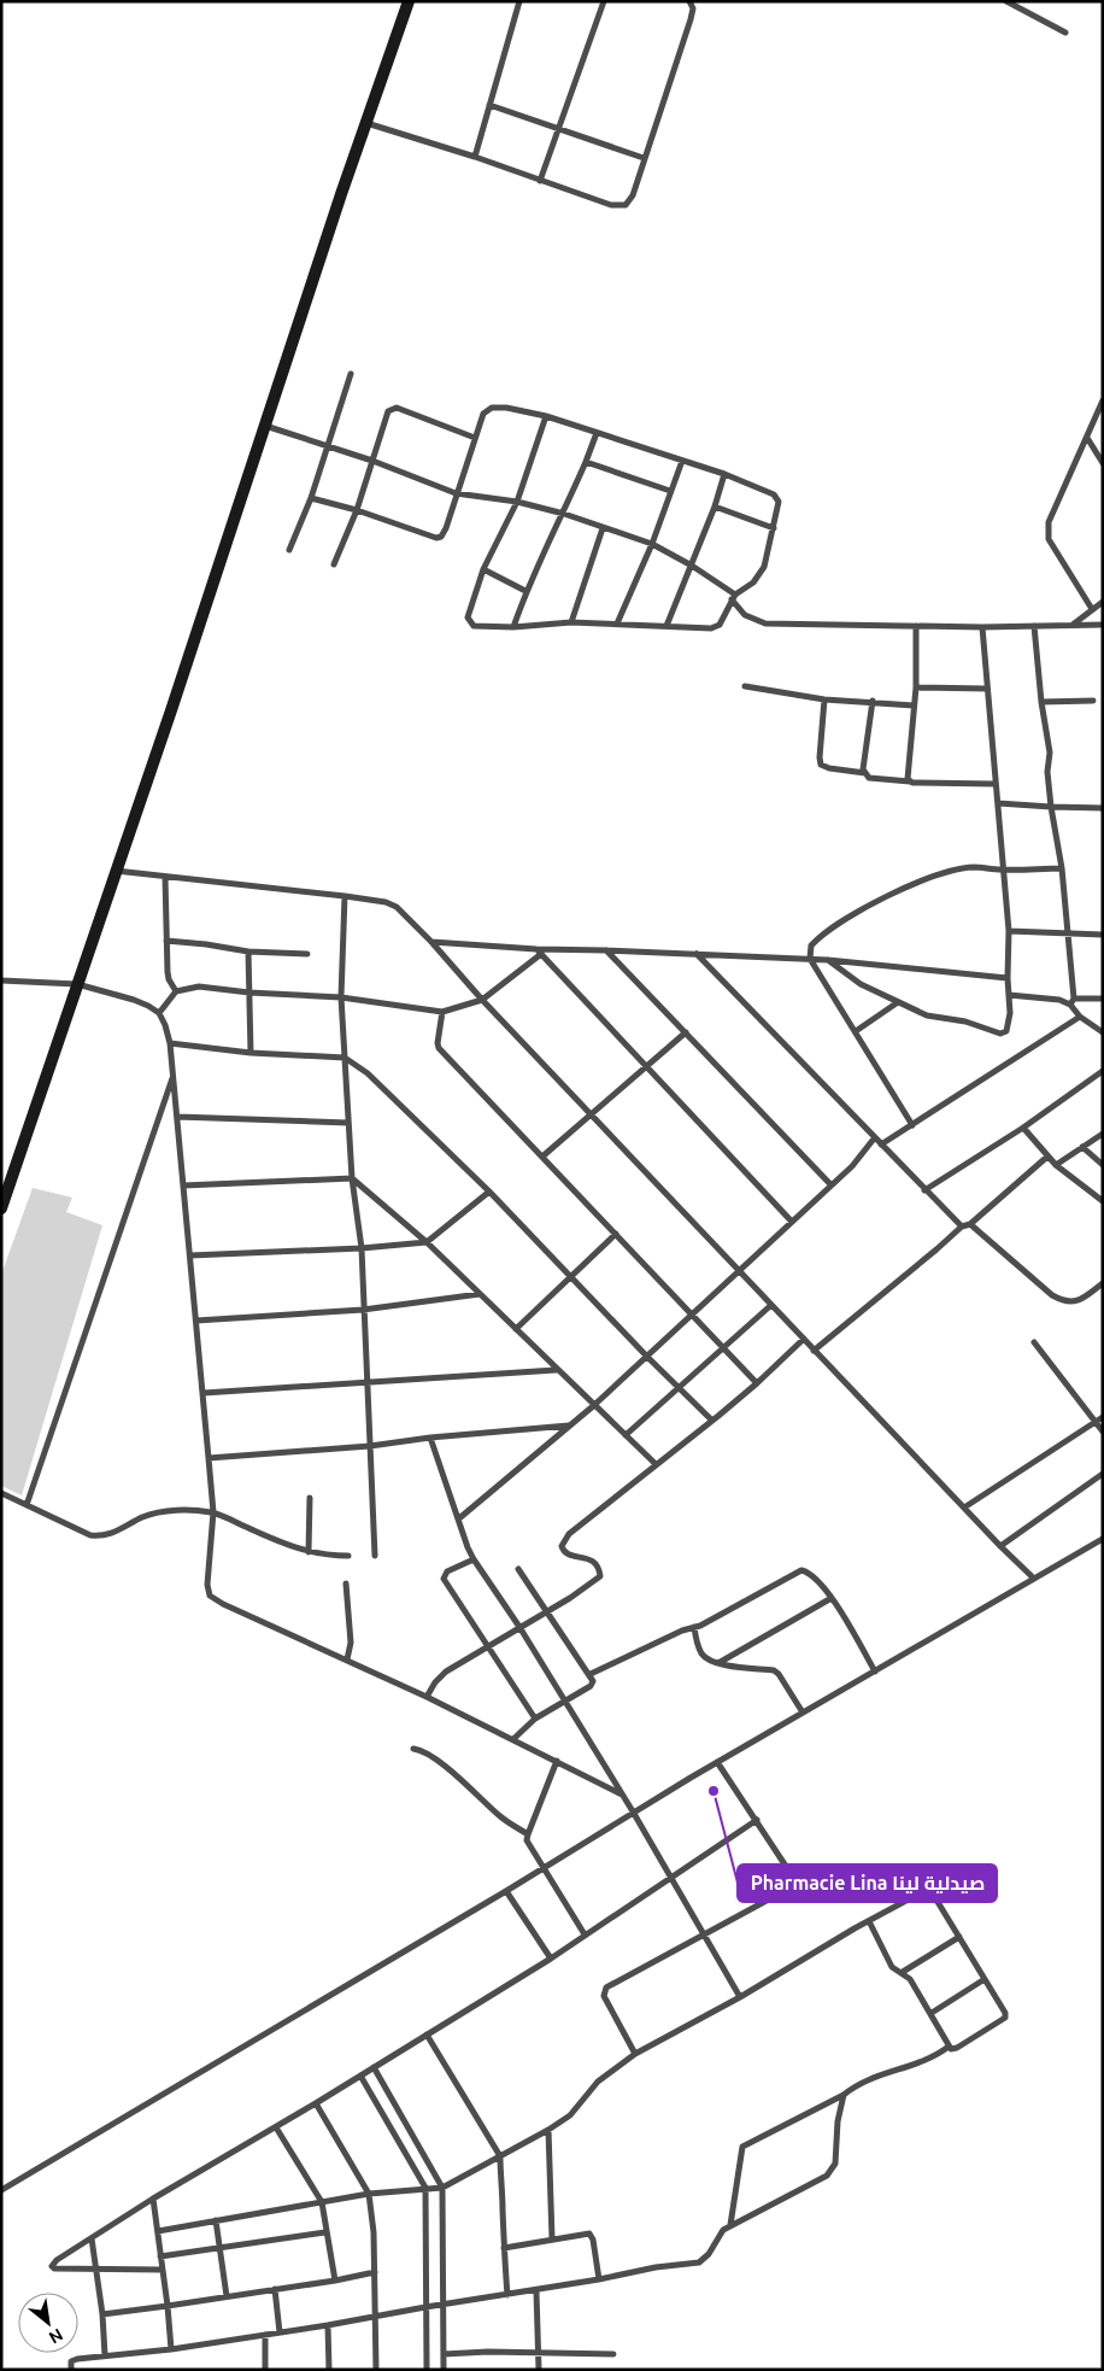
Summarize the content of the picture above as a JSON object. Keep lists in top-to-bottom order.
{
  "places": ["Pharmacie Lina صيدلية لينا"],
  "north": "bottom right"
}
